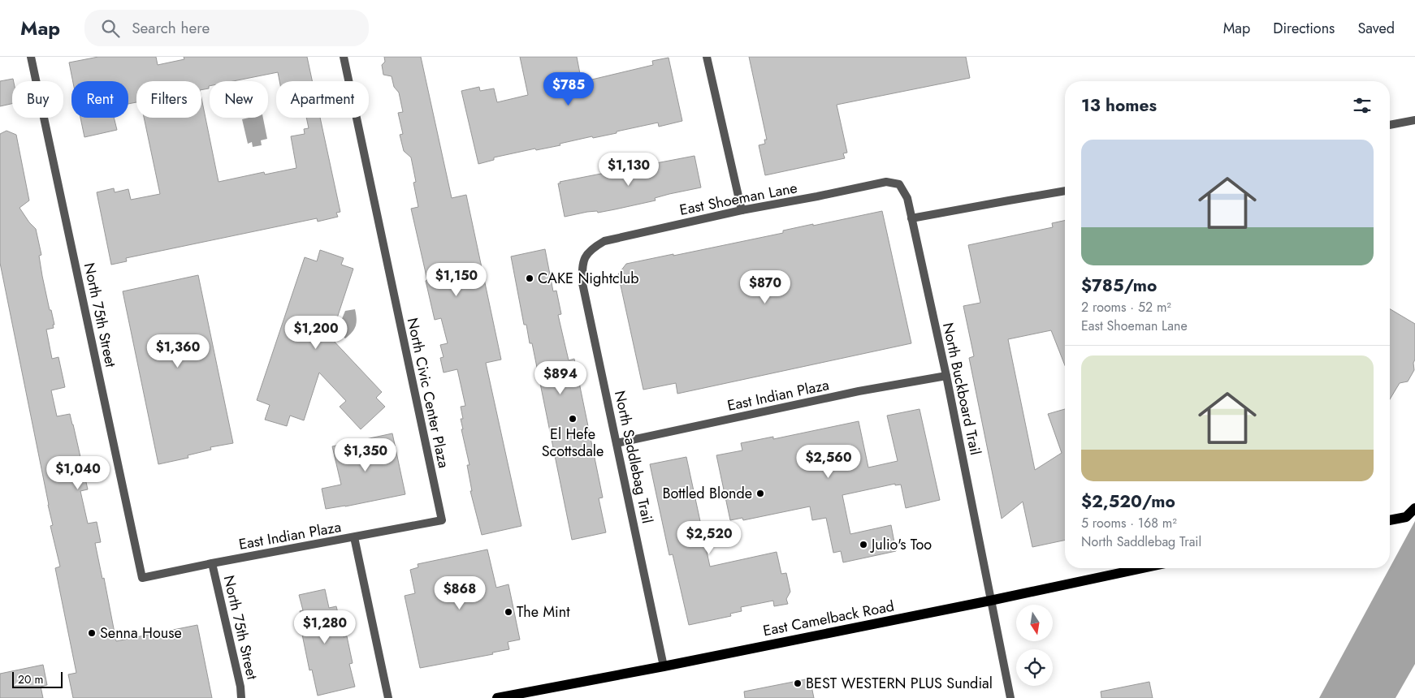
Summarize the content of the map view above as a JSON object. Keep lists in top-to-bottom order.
{
  "streets": {
    "main road": ["East Camelback Road"],
    "street": [
      "East Shoeman Lane",
      "North 75th Street",
      "North Buckboard Trail",
      "North Civic Center Plaza",
      "East Indian Plaza",
      "North Saddlebag Trail"
    ]
  },
  "crossings": [
    ["East Shoeman Lane", "North Buckboard Trail"],
    ["East Shoeman Lane", "North Saddlebag Trail"],
    ["North 75th Street", "East Indian Plaza"],
    ["North Buckboard Trail", "East Indian Plaza"],
    ["North Buckboard Trail", "East Camelback Road"],
    ["North Civic Center Plaza", "East Indian Plaza"],
    ["East Indian Plaza", "North Saddlebag Trail"],
    ["North Saddlebag Trail", "East Camelback Road"]
  ],
  "places": [
    "CAKE Nightclub",
    "El Hefe Scottsdale",
    "Bottled Blonde",
    "Julio's Too",
    "The Mint",
    "Senna House",
    "BEST WESTERN PLUS Sundial"
  ],
  "scale_bar": "20 m",
  "north": "bottom",
  "page": {
    "header": "Map",
    "search": "Search here",
    "nav": ["Map", "Directions", "Saved"],
    "price": [
      "$785",
      "$1,130",
      "$1,150",
      "$870",
      "$1,200",
      "$1,360",
      "$894",
      "$1,350",
      "$2,560",
      "$1,040",
      "$2,520",
      "$868",
      "$1,280"
    ],
    "chip": [
      "Buy",
      "Rent",
      "Filters",
      "New",
      "Apartment"
    ],
    "heading": "13 homes",
    "list": [
      {
        "name": "$785/mo",
        "note": "2 rooms · 52 m² · East Shoeman Lane"
      },
      {
        "name": "$2,520/mo",
        "note": "5 rooms · 168 m² · North Saddlebag Trail"
      }
    ],
    "scale": "20 m"
  }
}
